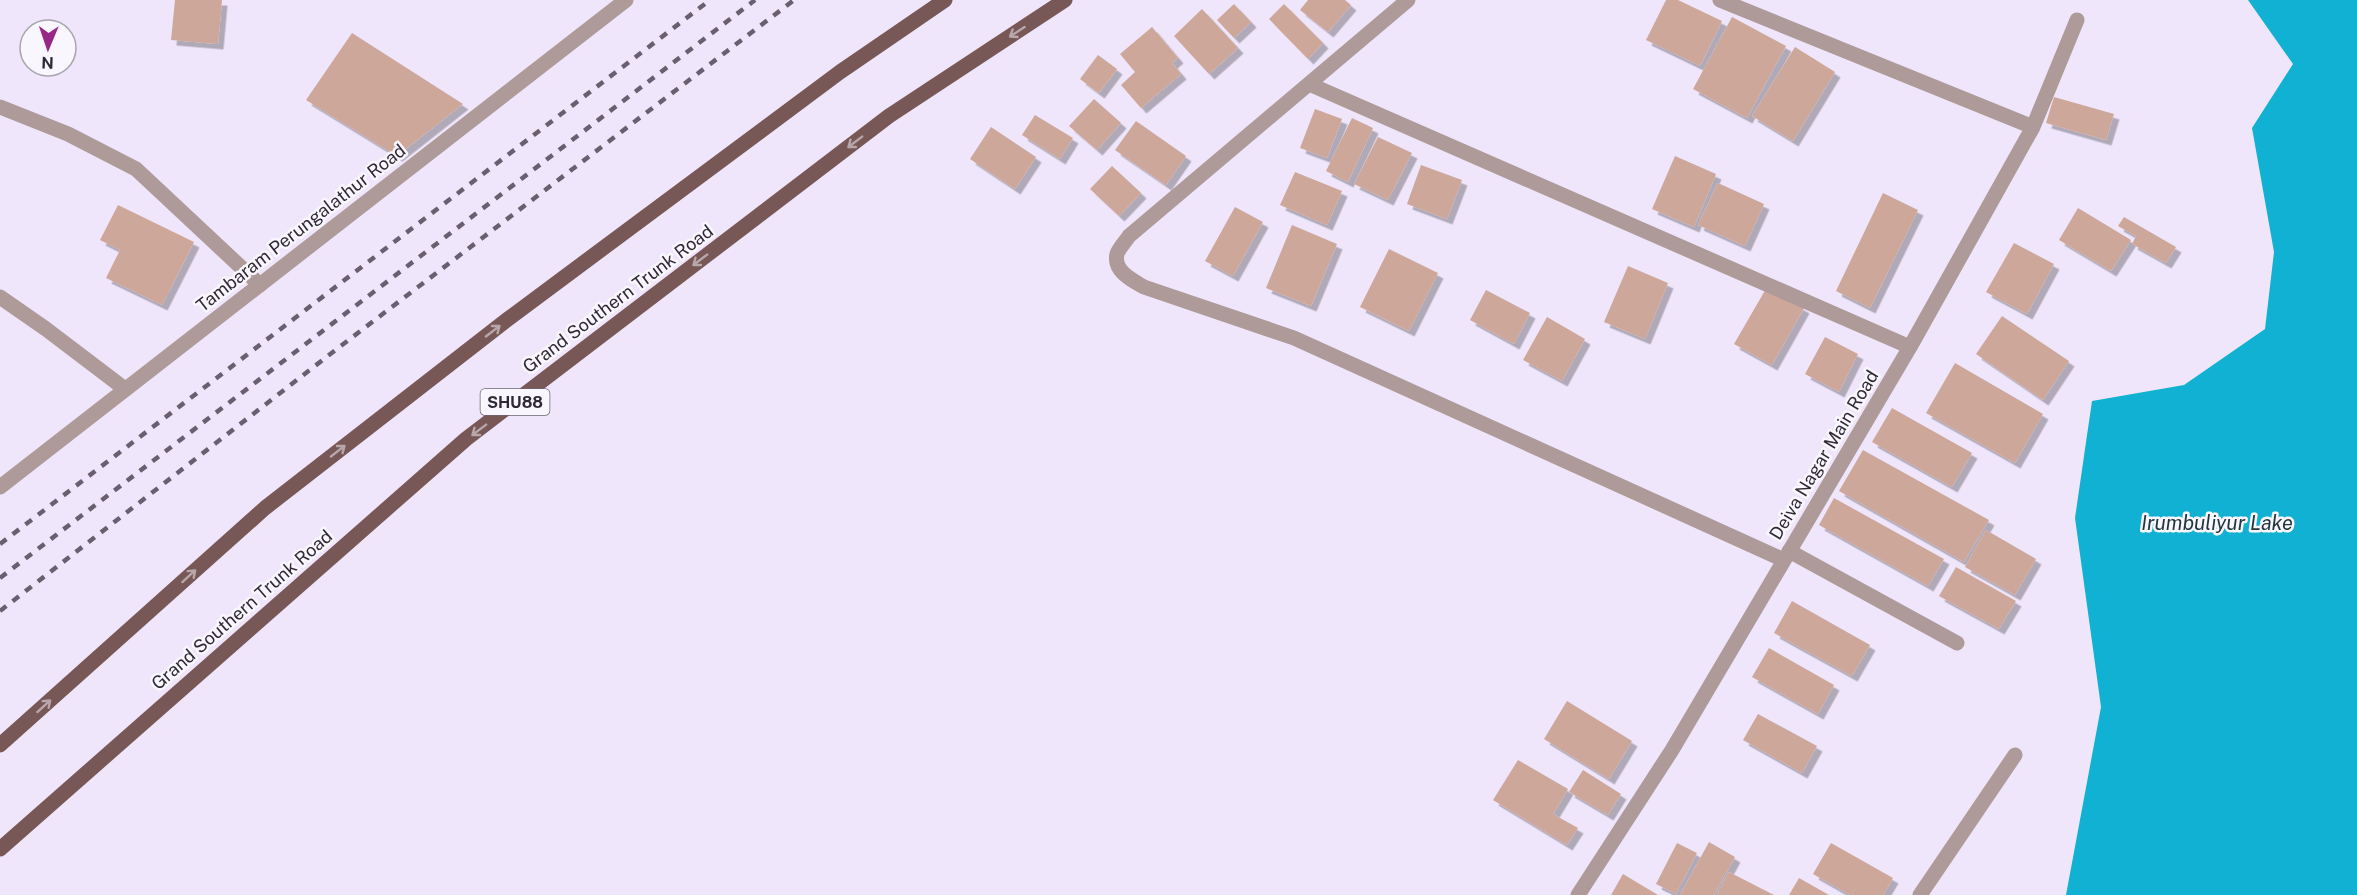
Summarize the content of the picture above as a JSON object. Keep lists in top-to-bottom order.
{
  "streets": {
    "main road": ["Grand Southern Trunk Road", "SHU88"],
    "street": ["Tambaram Perungalathur Road", "Deiva Nagar Main Road"]
  },
  "water": ["Irumbuliyur Lake"],
  "north": "bottom"
}
